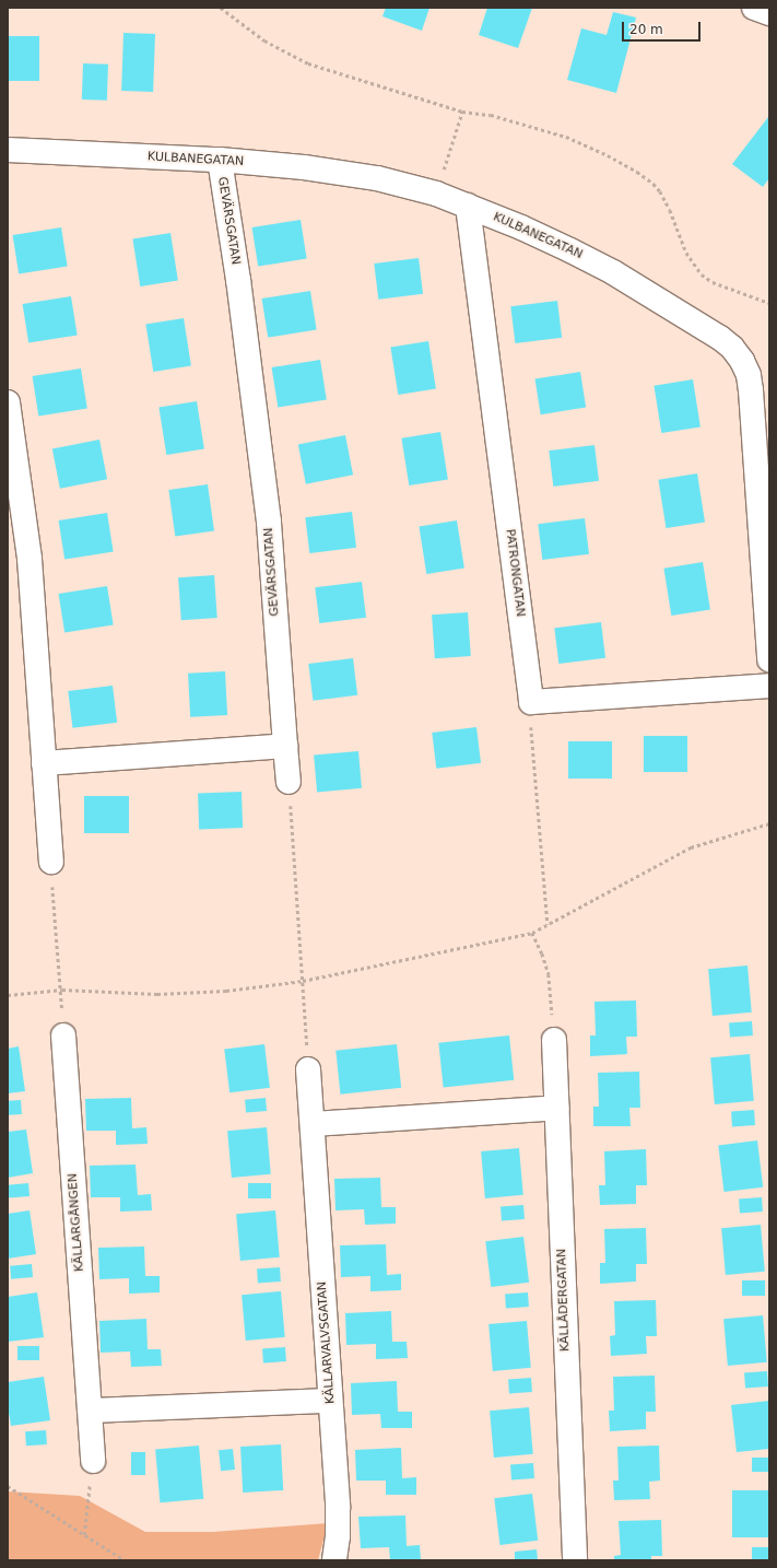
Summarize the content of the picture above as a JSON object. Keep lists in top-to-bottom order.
{
  "streets": {
    "street": [
      "KULBANEGATAN",
      "GEVÄRSGATAN",
      "PATRONGATAN",
      "KÄLLARGÅNGEN",
      "KÄLLÅDERGATAN",
      "KÄLLARVALVSGATAN"
    ]
  },
  "crossings": [
    ["KULBANEGATAN", "GEVÄRSGATAN"],
    ["KULBANEGATAN", "PATRONGATAN"]
  ],
  "scale_bar": "20 m"
}
